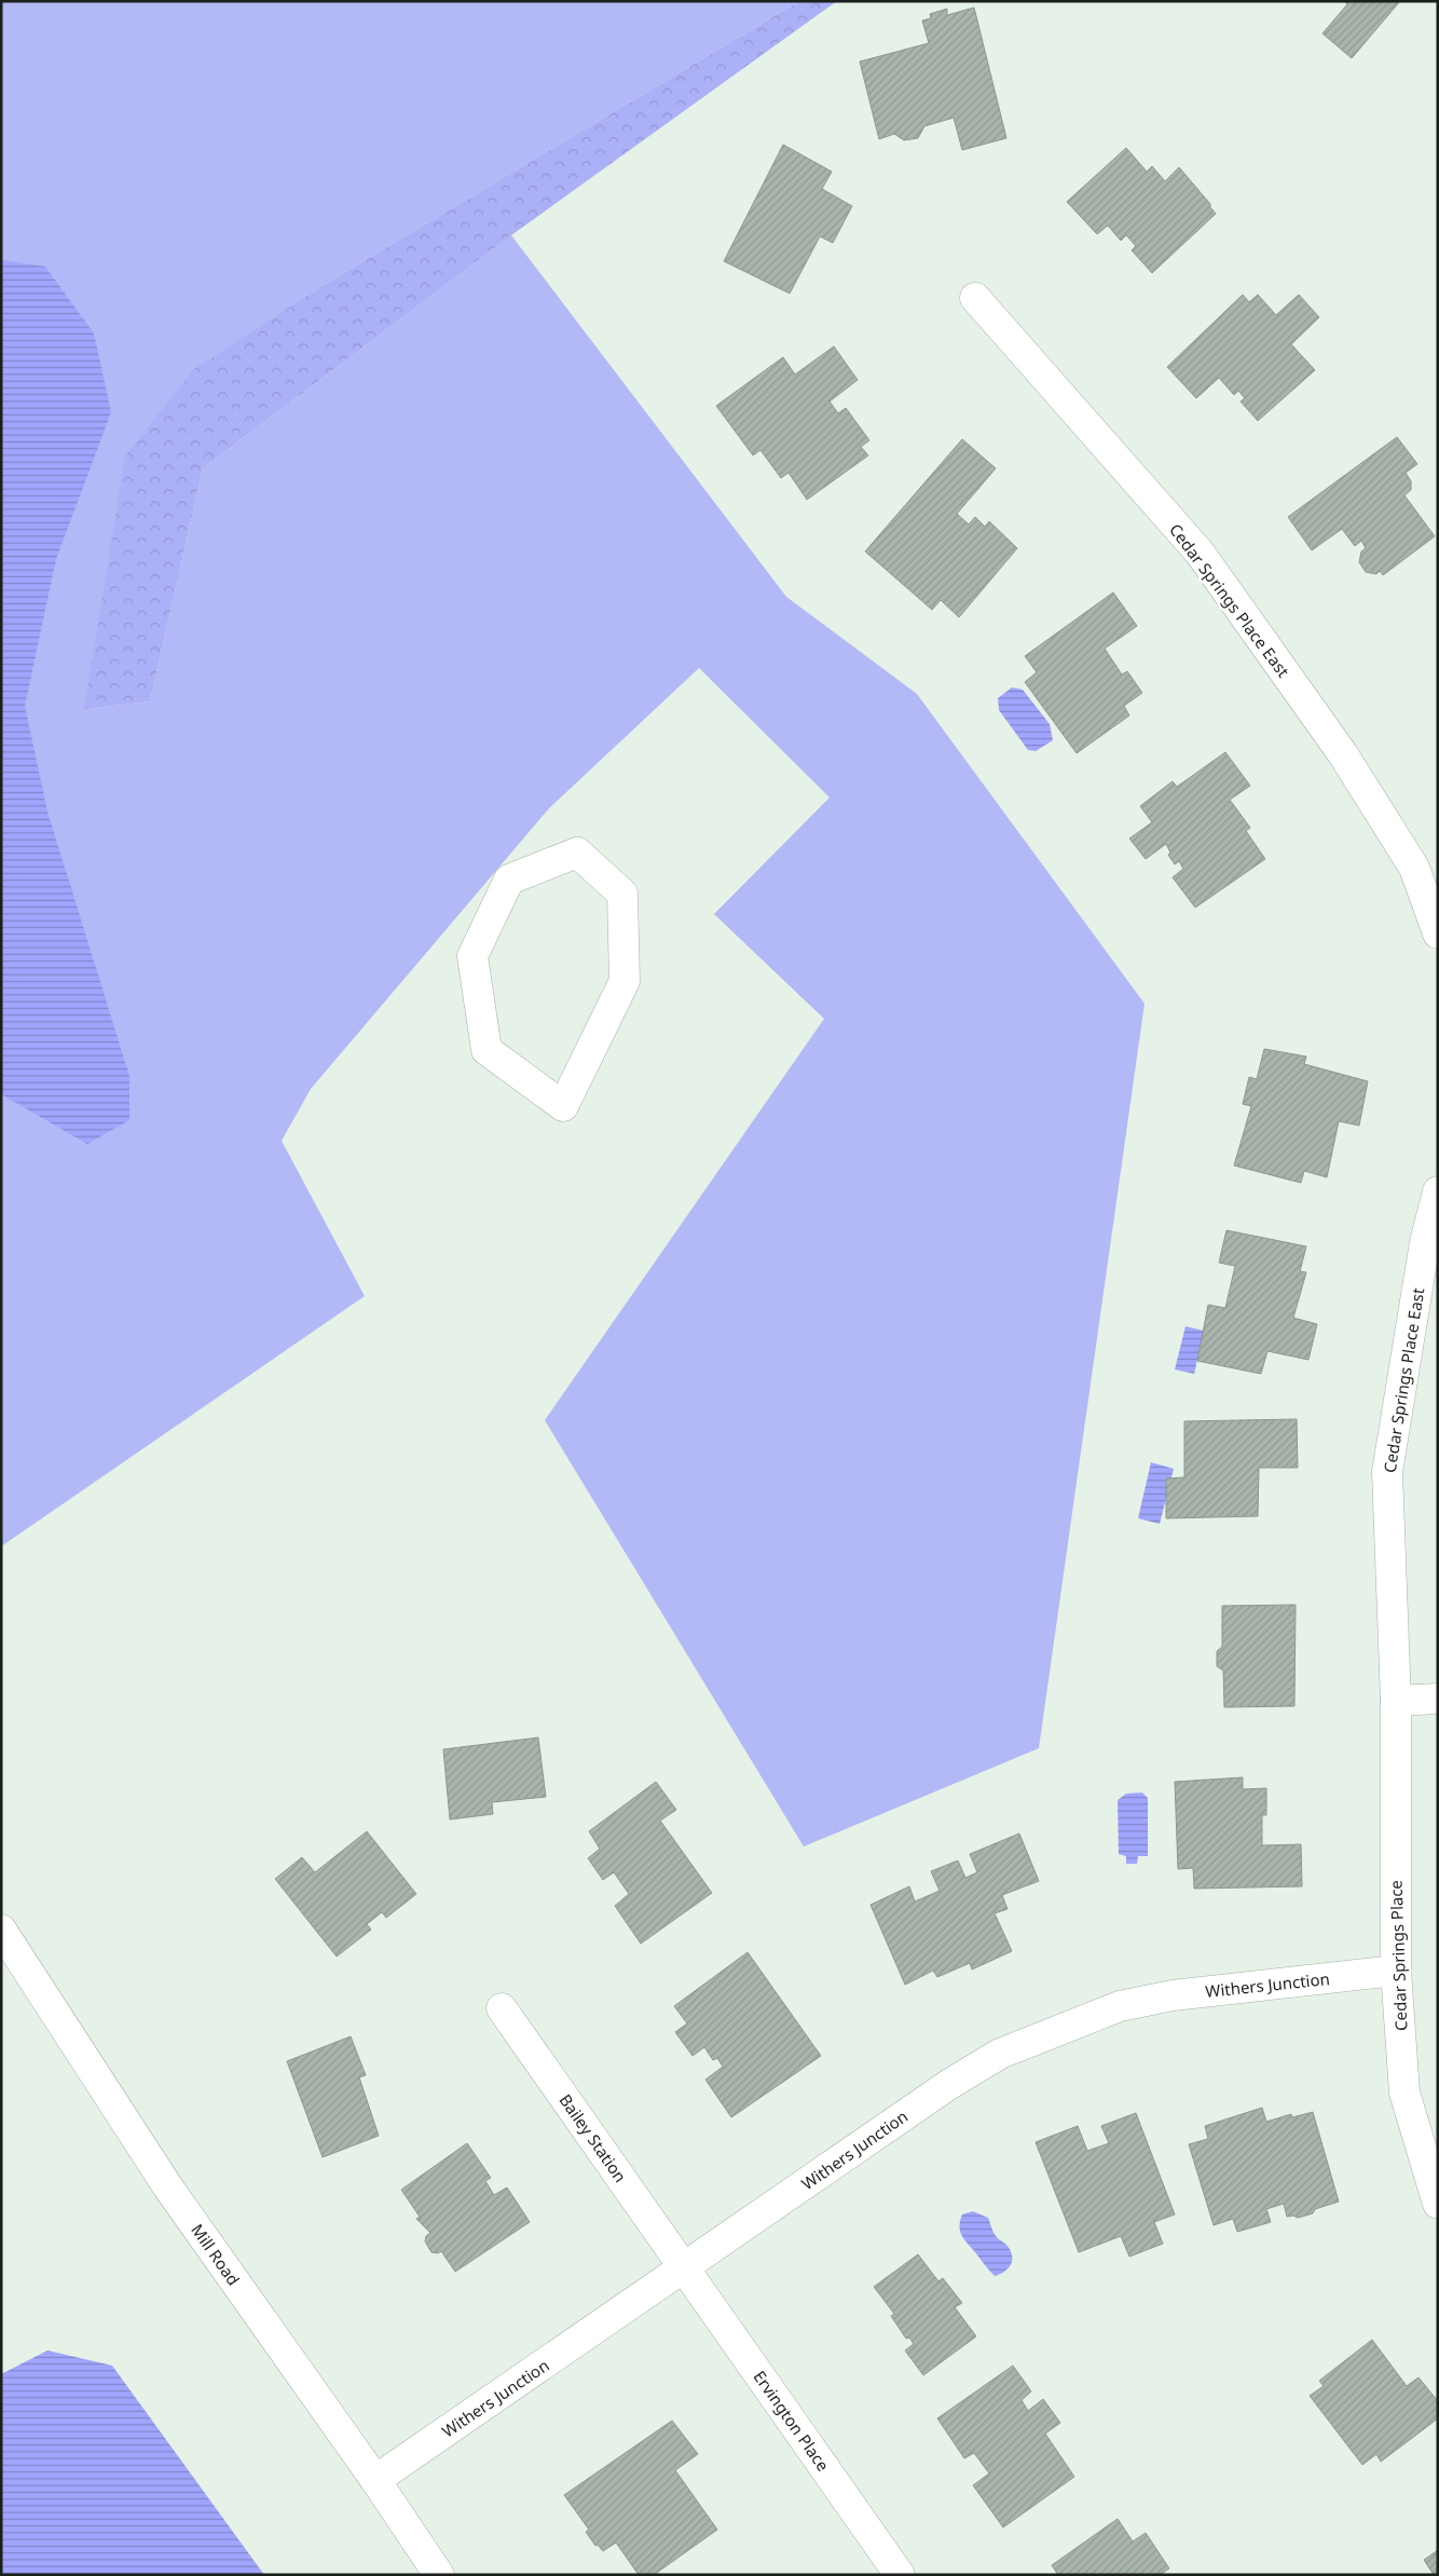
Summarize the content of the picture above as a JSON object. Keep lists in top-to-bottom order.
{
  "streets": {
    "street": [
      "Cedar Springs Place East",
      "Cedar Springs Place",
      "Withers Junction",
      "Bailey Station",
      "Mill Road",
      "Ervington Place"
    ]
  },
  "crossings": [
    ["Cedar Springs Place East", "Cedar Springs Place"],
    ["Cedar Springs Place", "Withers Junction"],
    ["Withers Junction", "Bailey Station"],
    ["Withers Junction", "Mill Road"],
    ["Withers Junction", "Ervington Place"],
    ["Bailey Station", "Ervington Place"]
  ]
}
